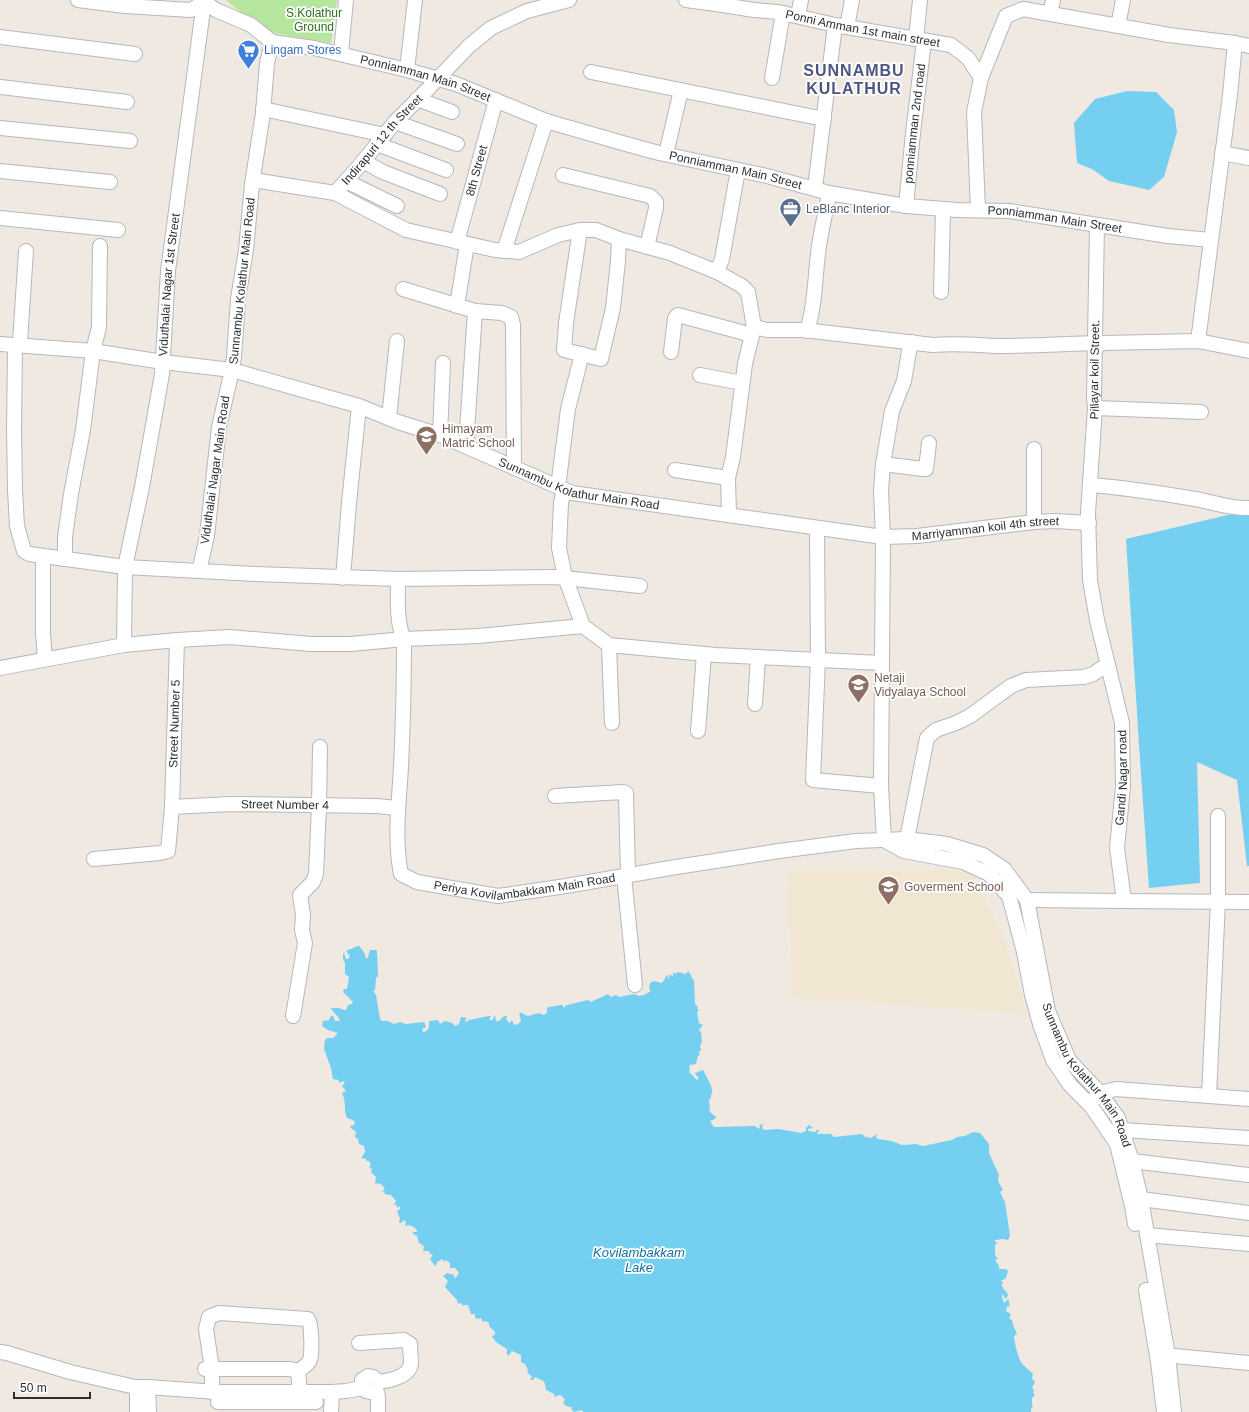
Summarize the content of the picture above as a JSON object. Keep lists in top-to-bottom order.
{
  "streets": {
    "street": [
      "Ponni Amman 1st main street",
      "Ponniamman Main Street",
      "ponniamman 2nd road",
      "Indirapuri 12 th Street",
      "8th Street",
      "Sunnambu Kolathur Main Road",
      "Viduthalai Nagar 1st Street",
      "Pillayar koil Street.",
      "Viduthalai Nagar Main Road",
      "Marriyamman koil 4th street",
      "Street Number 5",
      "Gandi Nagar road",
      "Street Number 4",
      "Periya Kovilambakkam Main Road"
    ]
  },
  "crossings": [
    ["Ponni Amman 1st main street", "ponniamman 2nd road"],
    ["Ponniamman Main Street", "ponniamman 2nd road"],
    ["Ponniamman Main Street", "Indirapuri 12 th Street"],
    ["Ponniamman Main Street", "8th Street"],
    ["Ponniamman Main Street", "Sunnambu Kolathur Main Road"],
    ["Ponniamman Main Street", "Pillayar koil Street."],
    ["Sunnambu Kolathur Main Road", "Viduthalai Nagar Main Road"],
    ["Sunnambu Kolathur Main Road", "Marriyamman koil 4th street"],
    ["Sunnambu Kolathur Main Road", "Periya Kovilambakkam Main Road"],
    ["Pillayar koil Street.", "Marriyamman koil 4th street"],
    ["Pillayar koil Street.", "Gandi Nagar road"],
    ["Marriyamman koil 4th street", "Gandi Nagar road"],
    ["Street Number 5", "Street Number 4"],
    ["Street Number 4", "Periya Kovilambakkam Main Road"]
  ],
  "districts": ["SUNNAMBU KULATHUR"],
  "water": ["Kovilambakkam Lake"],
  "parks": ["S.Kolathur Ground"],
  "places": {
    "supermarket": ["Lingam Stores"],
    "office": ["LeBlanc Interior"],
    "school or university": ["Himayam Matric School", "Netaji Vidyalaya School", "Goverment School"]
  },
  "scale_bar": "50 m"
}
